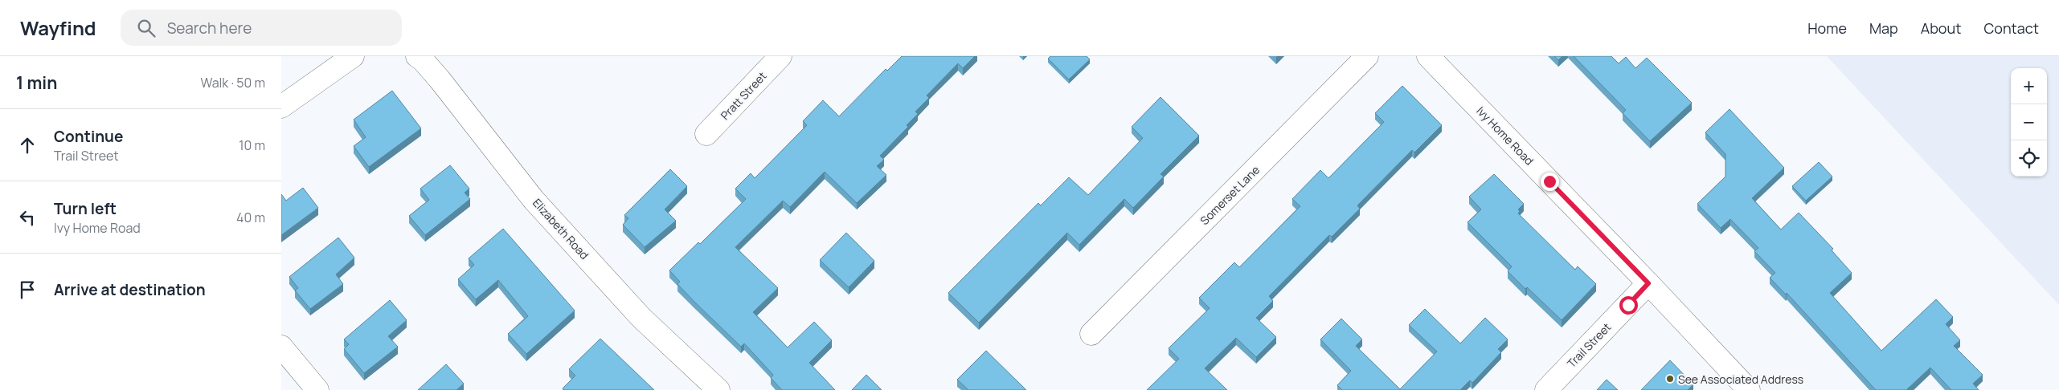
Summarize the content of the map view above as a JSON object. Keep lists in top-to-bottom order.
{
  "streets": {
    "street": [
      "Pratt Street",
      "Ivy Home Road",
      "Somerset Lane",
      "Elizabeth Road",
      "Trail Street"
    ]
  },
  "crossings": [
    ["Ivy Home Road", "Trail Street"]
  ],
  "places": ["See Associated Address"],
  "page": {
    "header": "Wayfind",
    "search": "Search here",
    "nav": [
      "Home",
      "Map",
      "About",
      "Contact"
    ],
    "heading": ["1 min", "Walk · 50 m"],
    "map_buttons": ["+", "−"],
    "list": [
      ["Continue", "Trail Street", "10 m"],
      ["Turn left", "Ivy Home Road", "40 m"],
      "Arrive at destination"
    ]
  }
}
